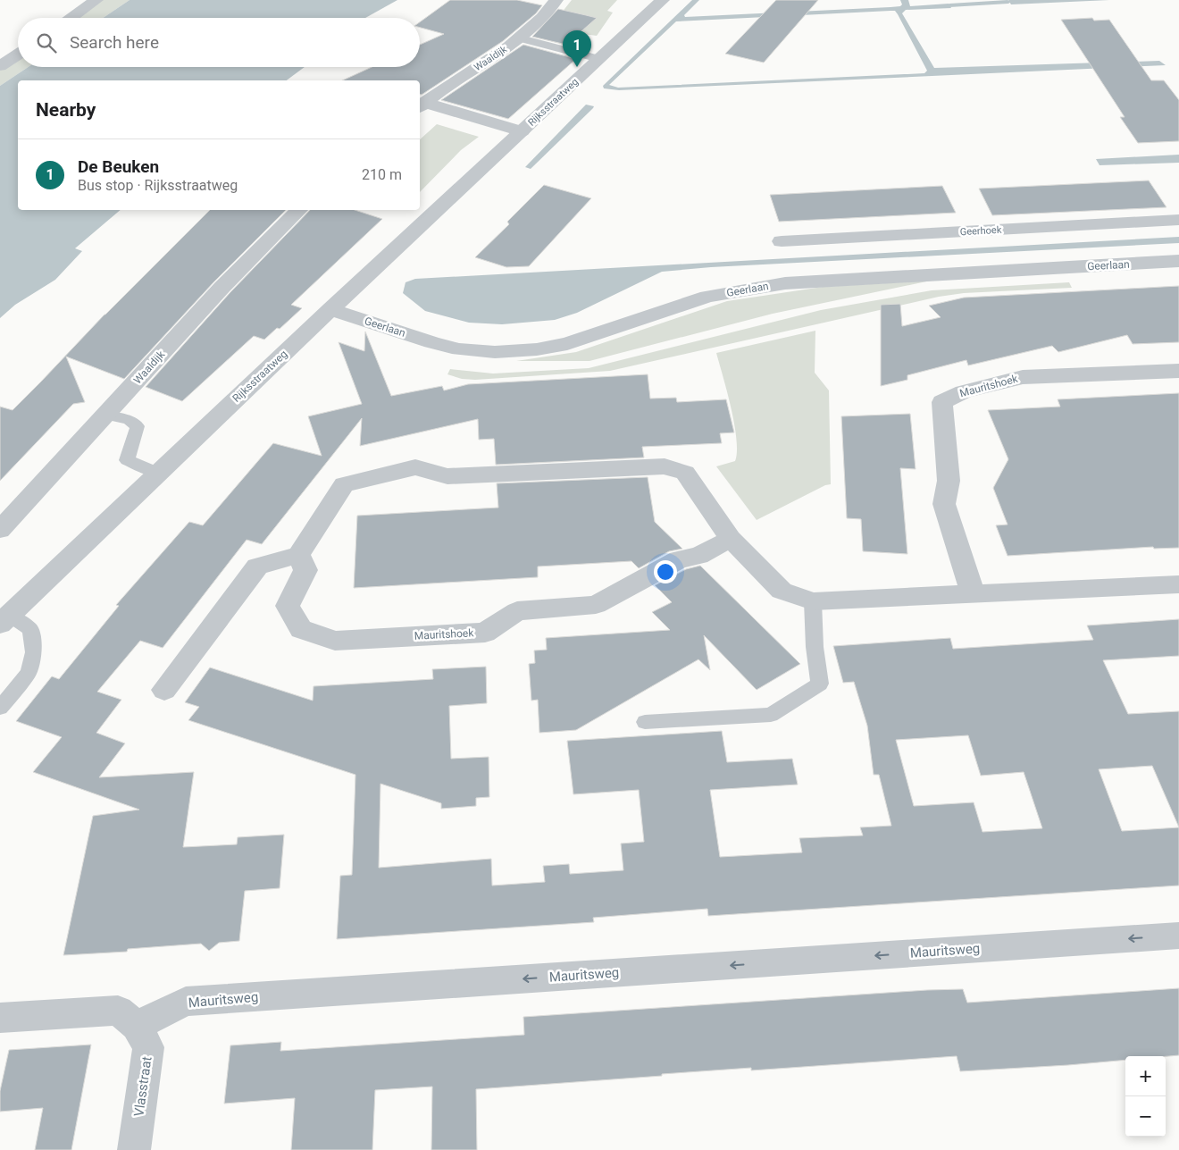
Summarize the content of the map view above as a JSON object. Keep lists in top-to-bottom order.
{
  "streets": {
    "street": [
      "Waaldijk",
      "Rijksstraatweg",
      "Geerhoek",
      "Geerlaan",
      "Mauritshoek",
      "Mauritsweg",
      "Vlasstraat"
    ]
  },
  "crossings": [
    ["Waaldijk", "Rijksstraatweg"],
    ["Rijksstraatweg", "Geerlaan"],
    ["Mauritsweg", "Vlasstraat"]
  ],
  "one_way": ["Mauritsweg"],
  "page": {
    "search": "Search here",
    "pins": "1",
    "heading": "Nearby",
    "list": [
      {
        "mark": "1",
        "name": "De Beuken",
        "note": "Bus stop · Rijksstraatweg",
        "value": "210 m"
      }
    ],
    "map_buttons": ["+", "−"]
  }
}
